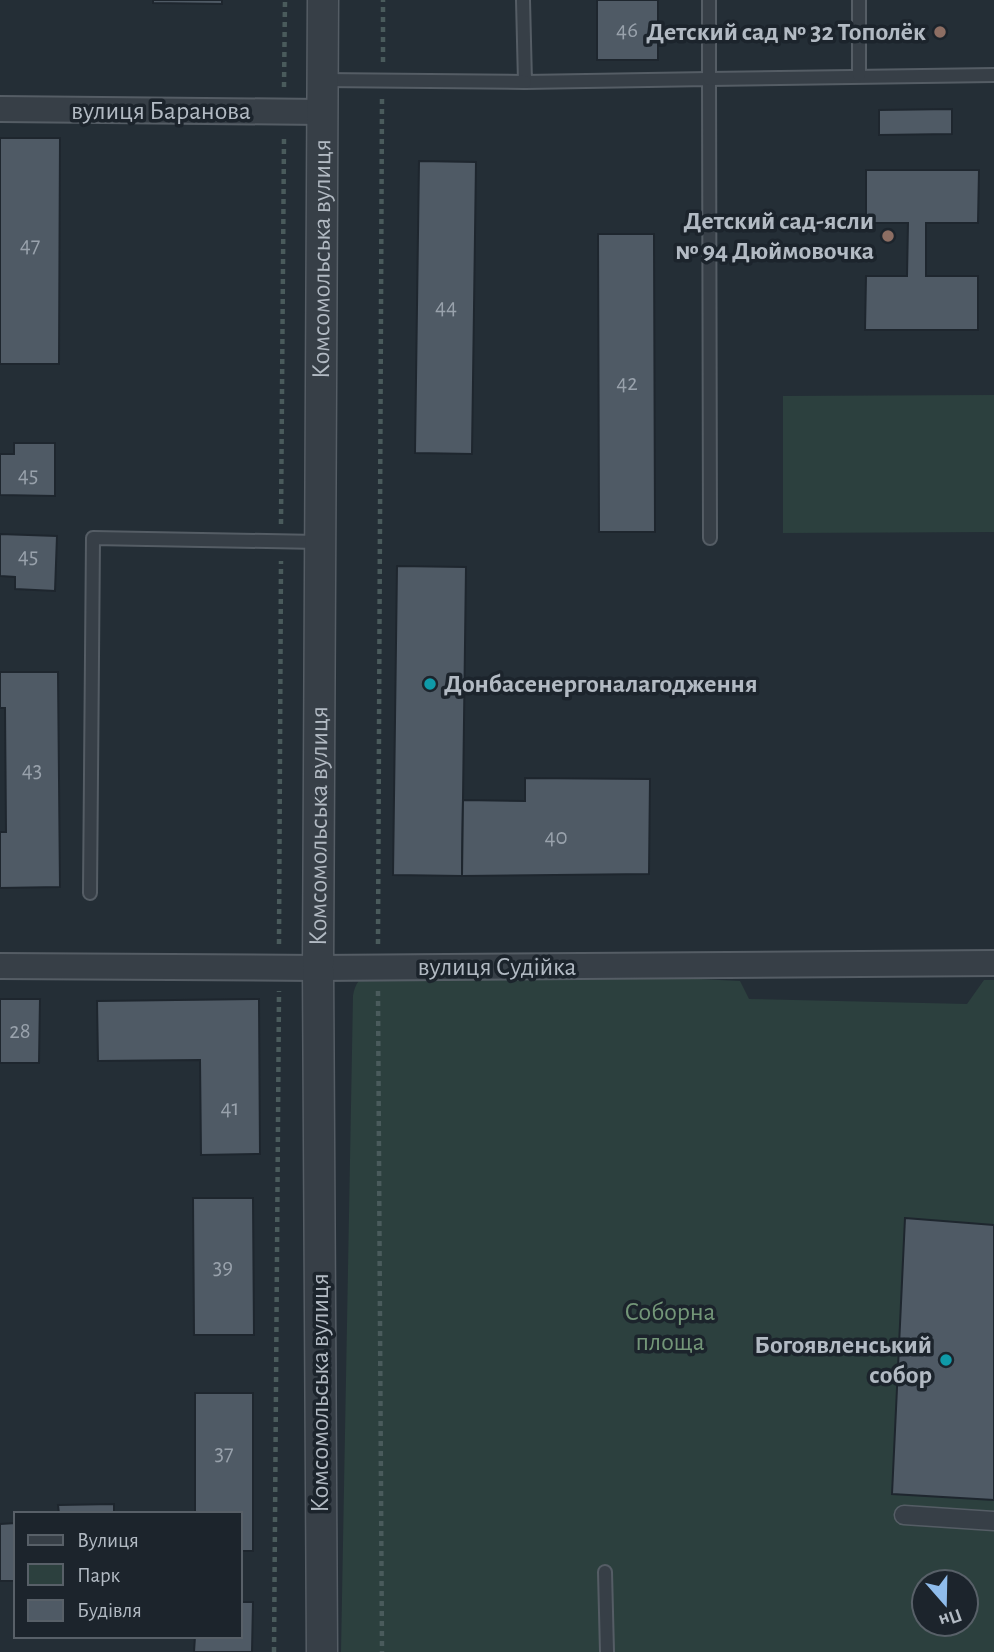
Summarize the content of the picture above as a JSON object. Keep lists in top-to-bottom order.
{
  "streets": {
    "street": ["вулиця Баранова", "Комсомольська вулиця", "вулиця Судійка"]
  },
  "crossings": [
    ["вулиця Баранова", "Комсомольська вулиця"],
    ["Комсомольська вулиця", "вулиця Судійка"]
  ],
  "parks": ["Соборна площа"],
  "places": [
    "Детский сад № 32 Тополёк",
    "Детский сад-ясли № 94 Дюймовочка",
    "Донбасенергоналагодження",
    "Богоявленський собор"
  ],
  "house_numbers": [
    "46",
    "47",
    "44",
    "42",
    "45",
    "45",
    "43",
    "40",
    "28",
    "41",
    "39",
    "37"
  ],
  "legend": ["Вулиця", "Парк", "Будівля"],
  "north": "bottom"
}
